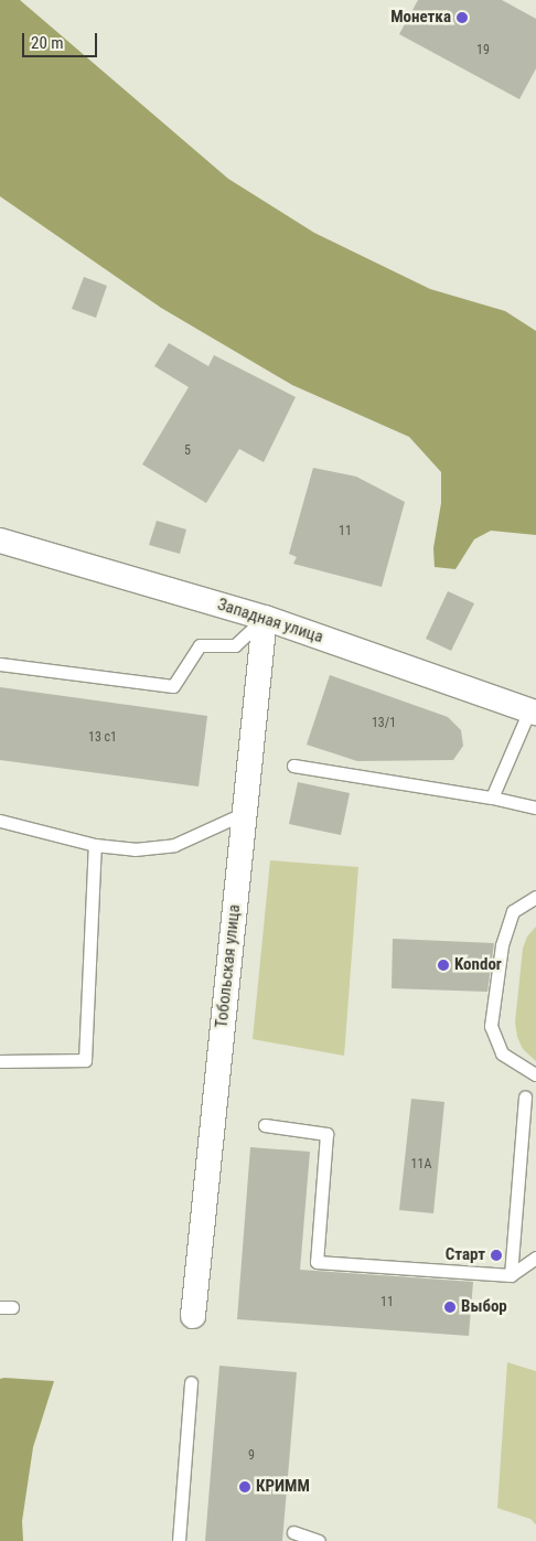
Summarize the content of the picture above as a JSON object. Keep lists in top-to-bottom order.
{
  "streets": {
    "street": ["Западная улица", "Тобольская улица"]
  },
  "crossings": [
    ["Западная улица", "Тобольская улица"]
  ],
  "places": [
    "Монетка",
    "Kondor",
    "Старт",
    "Выбор",
    "КРИММ"
  ],
  "house_numbers": [
    "19",
    "5",
    "11",
    "13/1",
    "13 с1",
    "11А",
    "11",
    "9"
  ],
  "scale_bar": "20 m"
}
